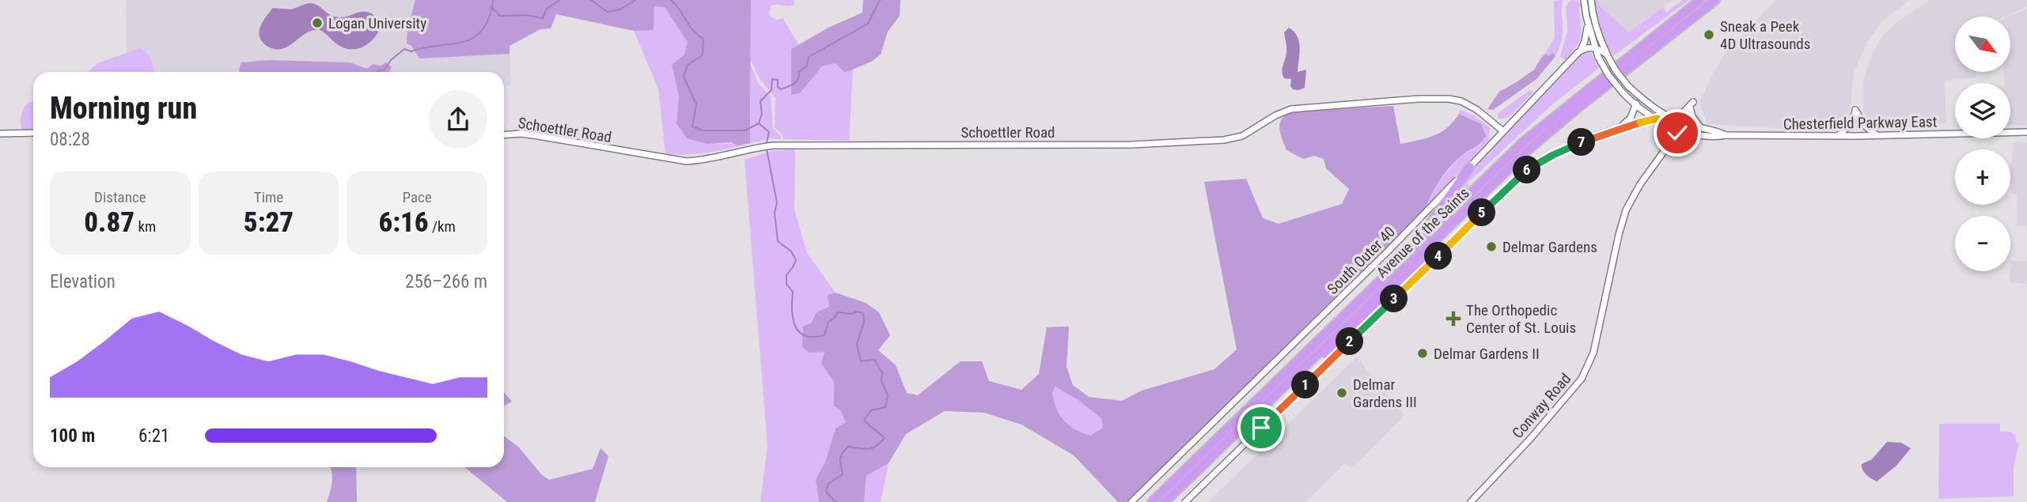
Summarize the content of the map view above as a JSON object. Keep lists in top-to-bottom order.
{
  "streets": {
    "highway": ["Avenue of the Saints"],
    "street": [
      "Chesterfield Parkway East",
      "Schoettler Road",
      "South Outer 40",
      "Conway Road"
    ]
  },
  "crossings": [
    ["Chesterfield Parkway East", "South Outer 40"],
    ["Chesterfield Parkway East", "Conway Road"],
    ["Schoettler Road", "South Outer 40"]
  ],
  "places": {
    "other": [
      "Logan University",
      "Sneak a Peek 4D Ultrasounds",
      "Delmar Gardens",
      "Delmar Gardens II",
      "Delmar Gardens III"
    ],
    "health": ["The Orthopedic Center of St. Louis"]
  },
  "north": "bottom right",
  "page": {
    "map_buttons": ["+", "−"],
    "heading": ["Morning run", "08:28"],
    "pins": [
      "7",
      "6",
      "5",
      "4",
      "3",
      "2",
      "1"
    ],
    "stats": [
      ["Distance", "0.87 km"],
      ["Time", "5:27"],
      ["Pace", "6:16 /km"]
    ],
    "chart": ["Elevation", "256–266 m"],
    "list": [
      {
        "name": "100 m",
        "note": "6:21"
      }
    ]
  }
}
